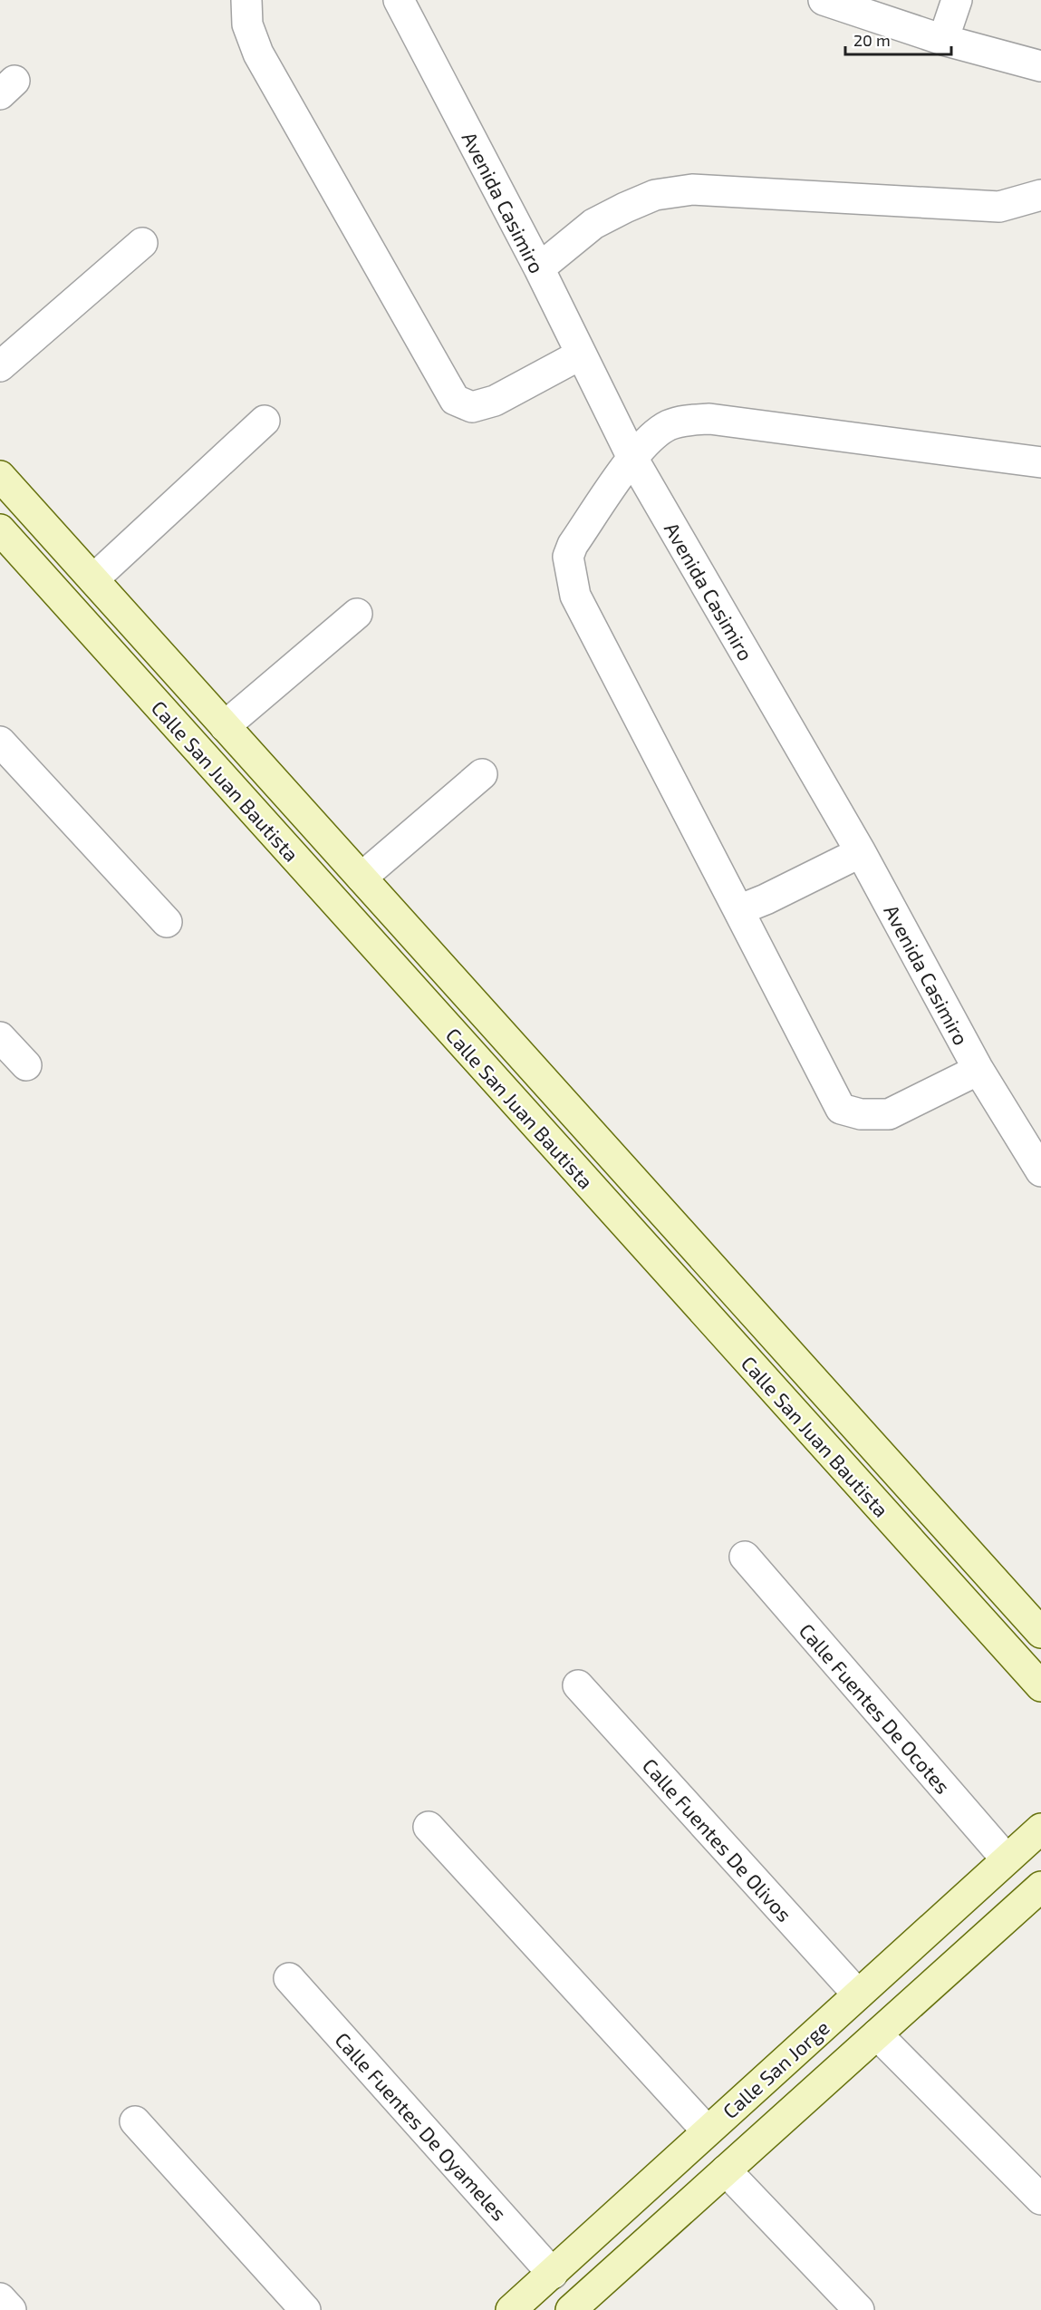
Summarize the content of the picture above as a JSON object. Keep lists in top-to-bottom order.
{
  "streets": {
    "main road": ["Calle San Juan Bautista", "Calle San Jorge"],
    "street": [
      "Avenida Casimiro",
      "Calle Fuentes De Ocotes",
      "Calle Fuentes De Olivos",
      "Calle Fuentes De Oyameles"
    ]
  },
  "crossings": [
    ["Calle Fuentes De Ocotes", "Calle San Jorge"],
    ["Calle Fuentes De Olivos", "Calle San Jorge"],
    ["Calle San Jorge", "Calle Fuentes De Oyameles"]
  ],
  "scale_bar": "20 m"
}
